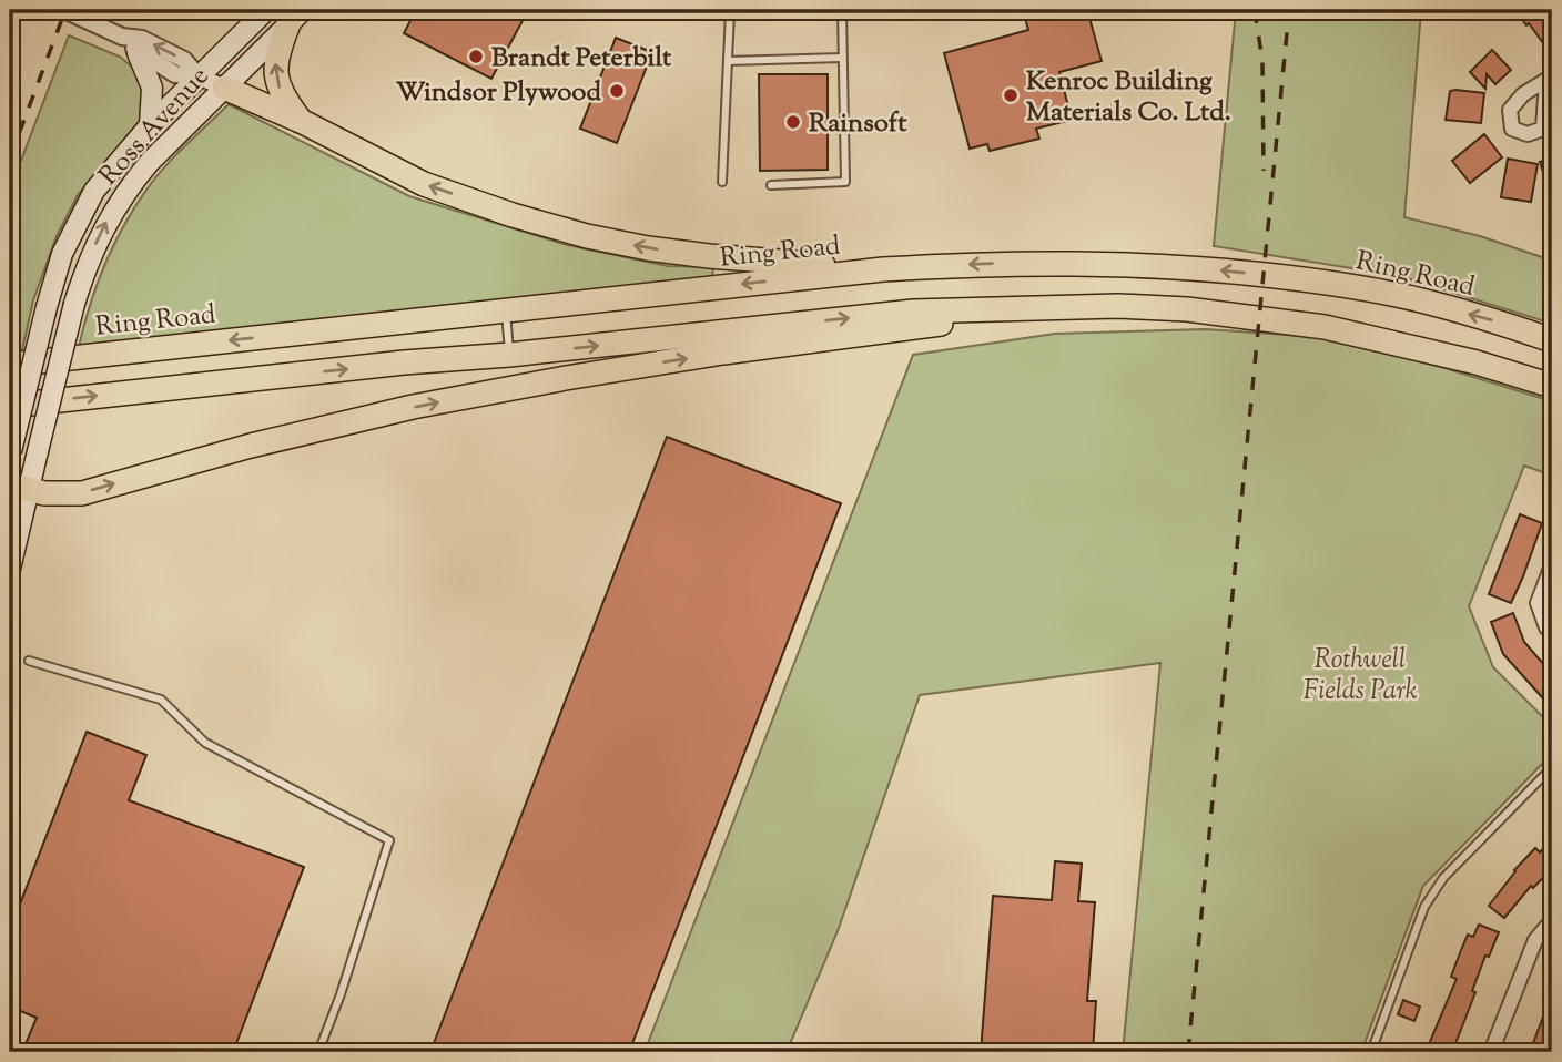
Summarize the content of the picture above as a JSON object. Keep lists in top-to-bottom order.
{
  "streets": {
    "highway": ["Ring Road"],
    "main road": ["Ross Avenue"]
  },
  "parks": ["Rothwell Fields Park"],
  "places": [
    "Brandt Peterbilt",
    "Windsor Plywood",
    "Kenroc Building Materials Co. Ltd.",
    "Rainsoft"
  ]
}
